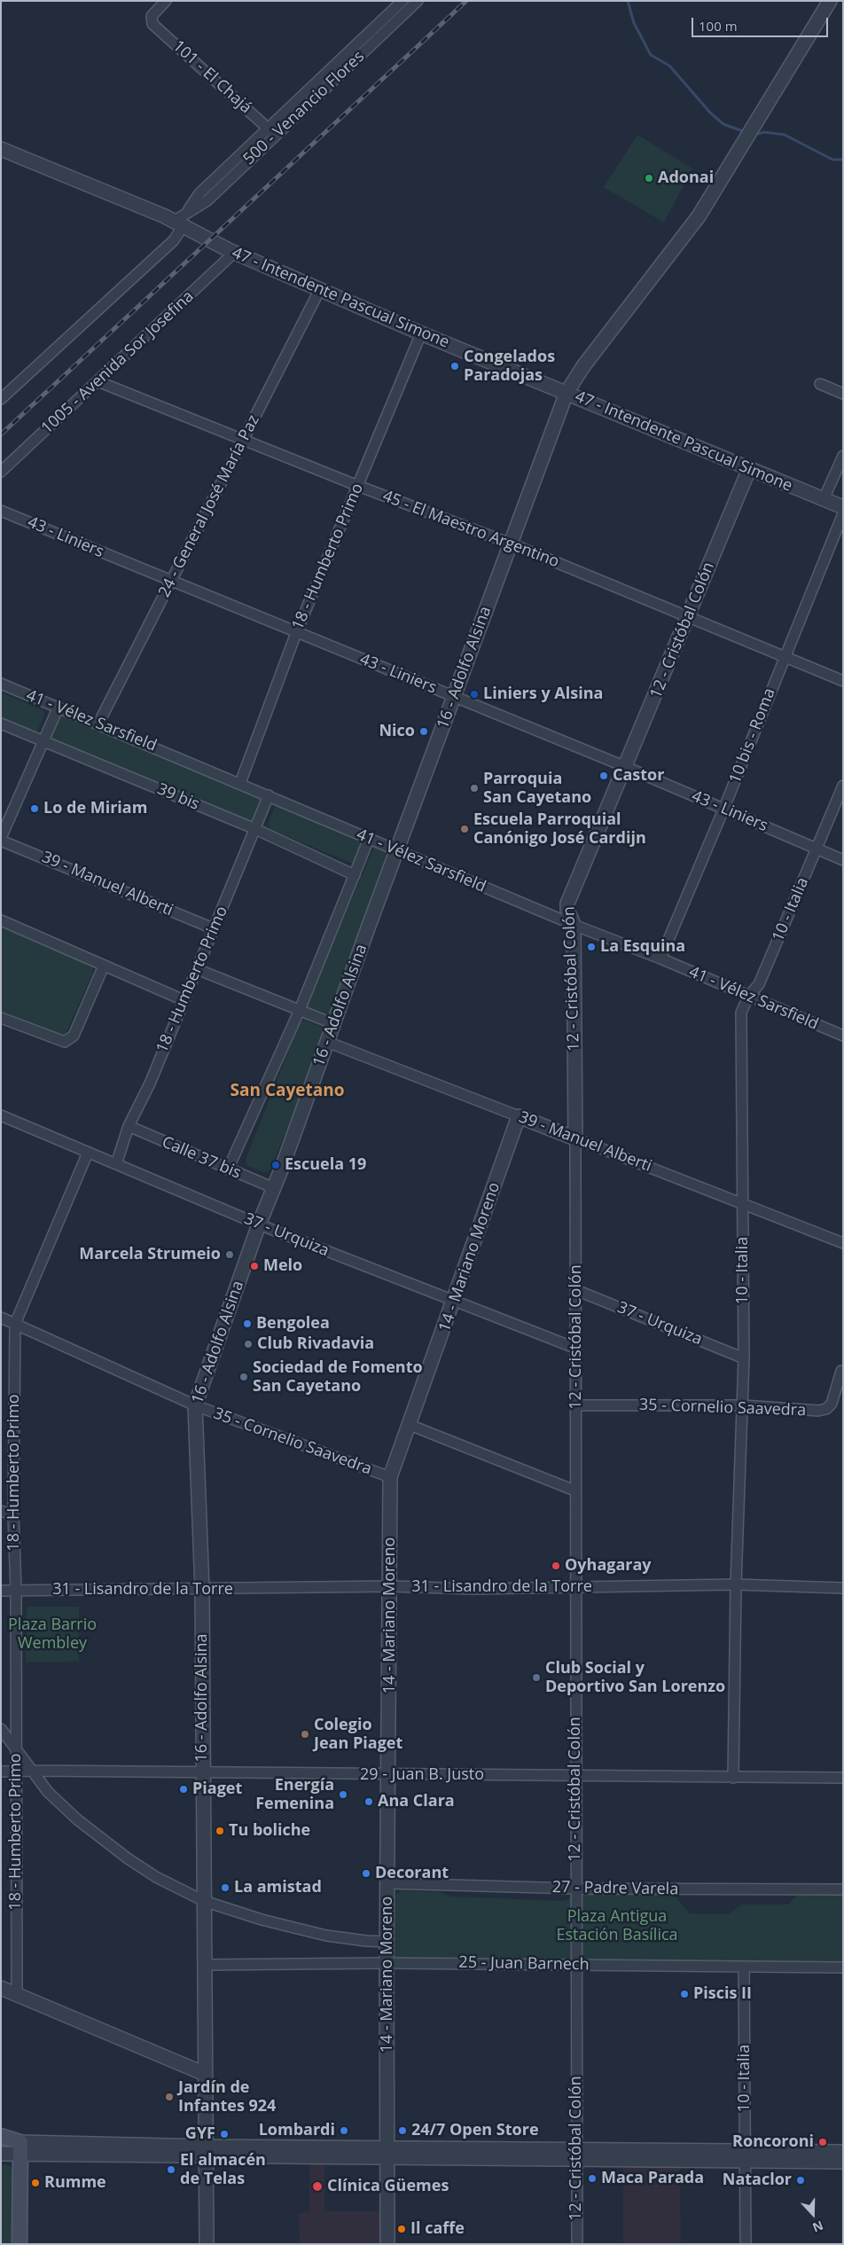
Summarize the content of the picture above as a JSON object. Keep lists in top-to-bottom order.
{
  "streets": {
    "street": [
      "101 - El Chajá",
      "500 - Venancio Flores",
      "47 - Intendente Pascual Simone",
      "1005 - Avenida Sor Josefina",
      "24 - General José María Paz",
      "45 - El Maestro Argentino",
      "43 - Liniers",
      "18 - Humberto Primo",
      "12 - Cristóbal Colón",
      "16 - Adolfo Alsina",
      "41 - Vélez Sarsfield",
      "10 bis - Roma",
      "39 bis",
      "39 - Manuel Alberti",
      "10 - Italia",
      "Calle 37 bis",
      "37 - Urquiza",
      "14 - Mariano Moreno",
      "35 - Cornelio Saavedra",
      "31 - Lisandro de la Torre",
      "29 - Juan B. Justo",
      "27 - Padre Varela",
      "25 - Juan Barnech"
    ]
  },
  "crossings": [
    ["101 - El Chajá", "500 - Venancio Flores"],
    ["500 - Venancio Flores", "47 - Intendente Pascual Simone"],
    ["47 - Intendente Pascual Simone", "1005 - Avenida Sor Josefina"],
    ["47 - Intendente Pascual Simone", "24 - General José María Paz"],
    ["47 - Intendente Pascual Simone", "18 - Humberto Primo"],
    ["47 - Intendente Pascual Simone", "12 - Cristóbal Colón"],
    ["47 - Intendente Pascual Simone", "16 - Adolfo Alsina"],
    ["1005 - Avenida Sor Josefina", "45 - El Maestro Argentino"],
    ["24 - General José María Paz", "45 - El Maestro Argentino"],
    ["24 - General José María Paz", "43 - Liniers"],
    ["24 - General José María Paz", "41 - Vélez Sarsfield"],
    ["45 - El Maestro Argentino", "18 - Humberto Primo"],
    ["45 - El Maestro Argentino", "12 - Cristóbal Colón"],
    ["45 - El Maestro Argentino", "16 - Adolfo Alsina"],
    ["45 - El Maestro Argentino", "10 bis - Roma"],
    ["43 - Liniers", "18 - Humberto Primo"],
    ["43 - Liniers", "12 - Cristóbal Colón"],
    ["43 - Liniers", "16 - Adolfo Alsina"],
    ["43 - Liniers", "10 bis - Roma"],
    ["43 - Liniers", "10 - Italia"],
    ["18 - Humberto Primo", "41 - Vélez Sarsfield"],
    ["18 - Humberto Primo", "39 bis"],
    ["18 - Humberto Primo", "39 - Manuel Alberti"],
    ["18 - Humberto Primo", "Calle 37 bis"],
    ["18 - Humberto Primo", "37 - Urquiza"],
    ["18 - Humberto Primo", "35 - Cornelio Saavedra"],
    ["18 - Humberto Primo", "31 - Lisandro de la Torre"],
    ["18 - Humberto Primo", "29 - Juan B. Justo"],
    ["12 - Cristóbal Colón", "41 - Vélez Sarsfield"],
    ["12 - Cristóbal Colón", "39 - Manuel Alberti"],
    ["12 - Cristóbal Colón", "37 - Urquiza"],
    ["12 - Cristóbal Colón", "35 - Cornelio Saavedra"],
    ["12 - Cristóbal Colón", "31 - Lisandro de la Torre"],
    ["12 - Cristóbal Colón", "29 - Juan B. Justo"],
    ["12 - Cristóbal Colón", "27 - Padre Varela"],
    ["12 - Cristóbal Colón", "25 - Juan Barnech"],
    ["16 - Adolfo Alsina", "41 - Vélez Sarsfield"],
    ["16 - Adolfo Alsina", "39 - Manuel Alberti"],
    ["16 - Adolfo Alsina", "Calle 37 bis"],
    ["16 - Adolfo Alsina", "37 - Urquiza"],
    ["16 - Adolfo Alsina", "35 - Cornelio Saavedra"],
    ["16 - Adolfo Alsina", "31 - Lisandro de la Torre"],
    ["16 - Adolfo Alsina", "29 - Juan B. Justo"],
    ["16 - Adolfo Alsina", "25 - Juan Barnech"],
    ["41 - Vélez Sarsfield", "10 bis - Roma"],
    ["41 - Vélez Sarsfield", "10 - Italia"],
    ["39 - Manuel Alberti", "10 - Italia"],
    ["39 - Manuel Alberti", "14 - Mariano Moreno"],
    ["10 - Italia", "37 - Urquiza"],
    ["10 - Italia", "35 - Cornelio Saavedra"],
    ["10 - Italia", "31 - Lisandro de la Torre"],
    ["10 - Italia", "29 - Juan B. Justo"],
    ["10 - Italia", "25 - Juan Barnech"],
    ["37 - Urquiza", "14 - Mariano Moreno"],
    ["14 - Mariano Moreno", "35 - Cornelio Saavedra"],
    ["14 - Mariano Moreno", "31 - Lisandro de la Torre"],
    ["14 - Mariano Moreno", "29 - Juan B. Justo"],
    ["14 - Mariano Moreno", "27 - Padre Varela"],
    ["14 - Mariano Moreno", "25 - Juan Barnech"]
  ],
  "districts": ["San Cayetano"],
  "parks": ["Plaza Barrio Wembley", "Plaza Antigua Estación Basílica"],
  "places": [
    "Adonai",
    "Congelados Paradojas",
    "Liniers y Alsina",
    "Nico",
    "Castor",
    "Parroquia San Cayetano",
    "Lo de Miriam",
    "Escuela Parroquial Canónigo José Cardijn",
    "La Esquina",
    "Escuela 19",
    "Marcela Strumeio",
    "Melo",
    "Bengolea",
    "Club Rivadavia",
    "Sociedad de Fomento San Cayetano",
    "Oyhagaray",
    "Club Social y Deportivo San Lorenzo",
    "Colegio Jean Piaget",
    "Piaget",
    "Energía Femenina",
    "Ana Clara",
    "Tu boliche",
    "Decorant",
    "La amistad",
    "Piscis II",
    "Jardín de Infantes 924",
    "Lombardi",
    "24/7 Open Store",
    "GYF",
    "Roncoroni",
    "El almacén de Telas",
    "Maca Parada",
    "Nataclor",
    "Rumme",
    "Clínica Güemes",
    "Il caffe"
  ],
  "scale_bar": "100 m",
  "north": "bottom"
}
